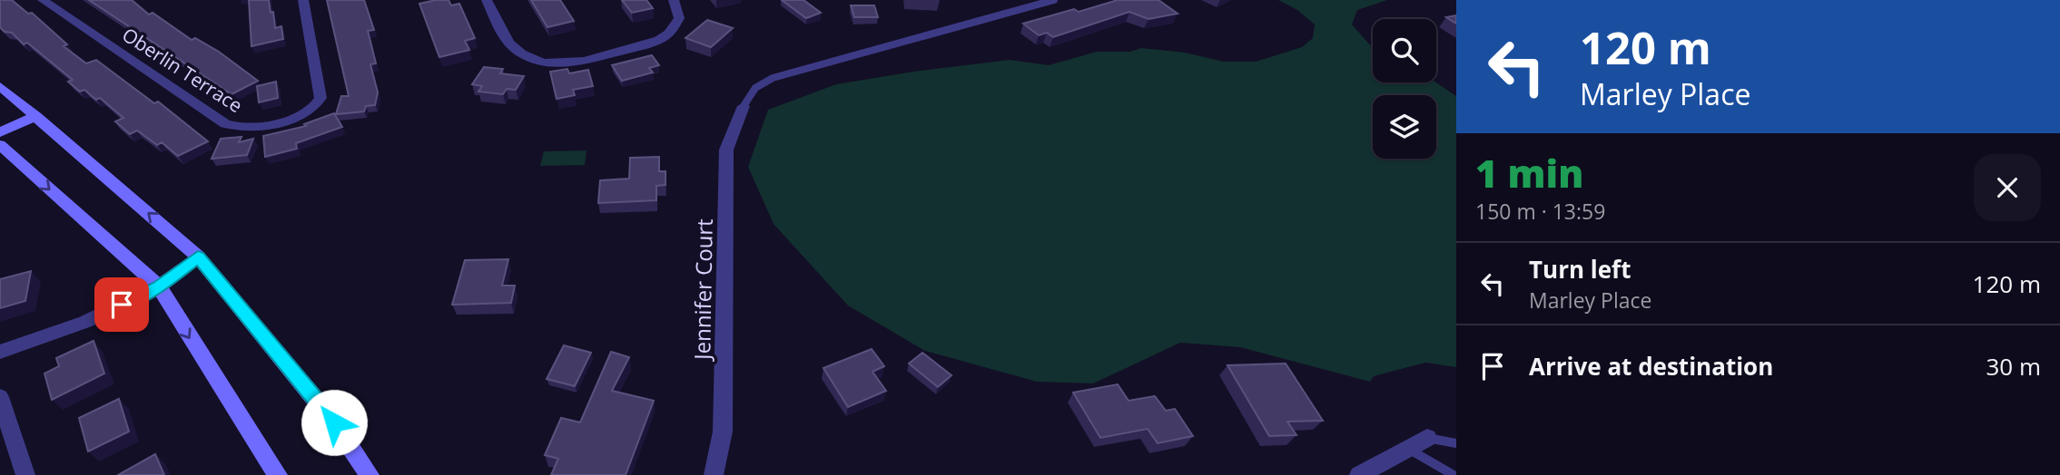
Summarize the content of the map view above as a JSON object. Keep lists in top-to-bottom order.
{
  "streets": {
    "street": ["Oberlin Terrace", "Jennifer Court"]
  },
  "page": {
    "turn": ["120 m", "Marley Place"],
    "heading": ["1 min", "150 m · 13:59"],
    "list": [
      {
        "name": "Turn left",
        "note": "Marley Place",
        "value": "120 m"
      },
      {
        "name": "Arrive at destination",
        "value": "30 m"
      }
    ]
  }
}
